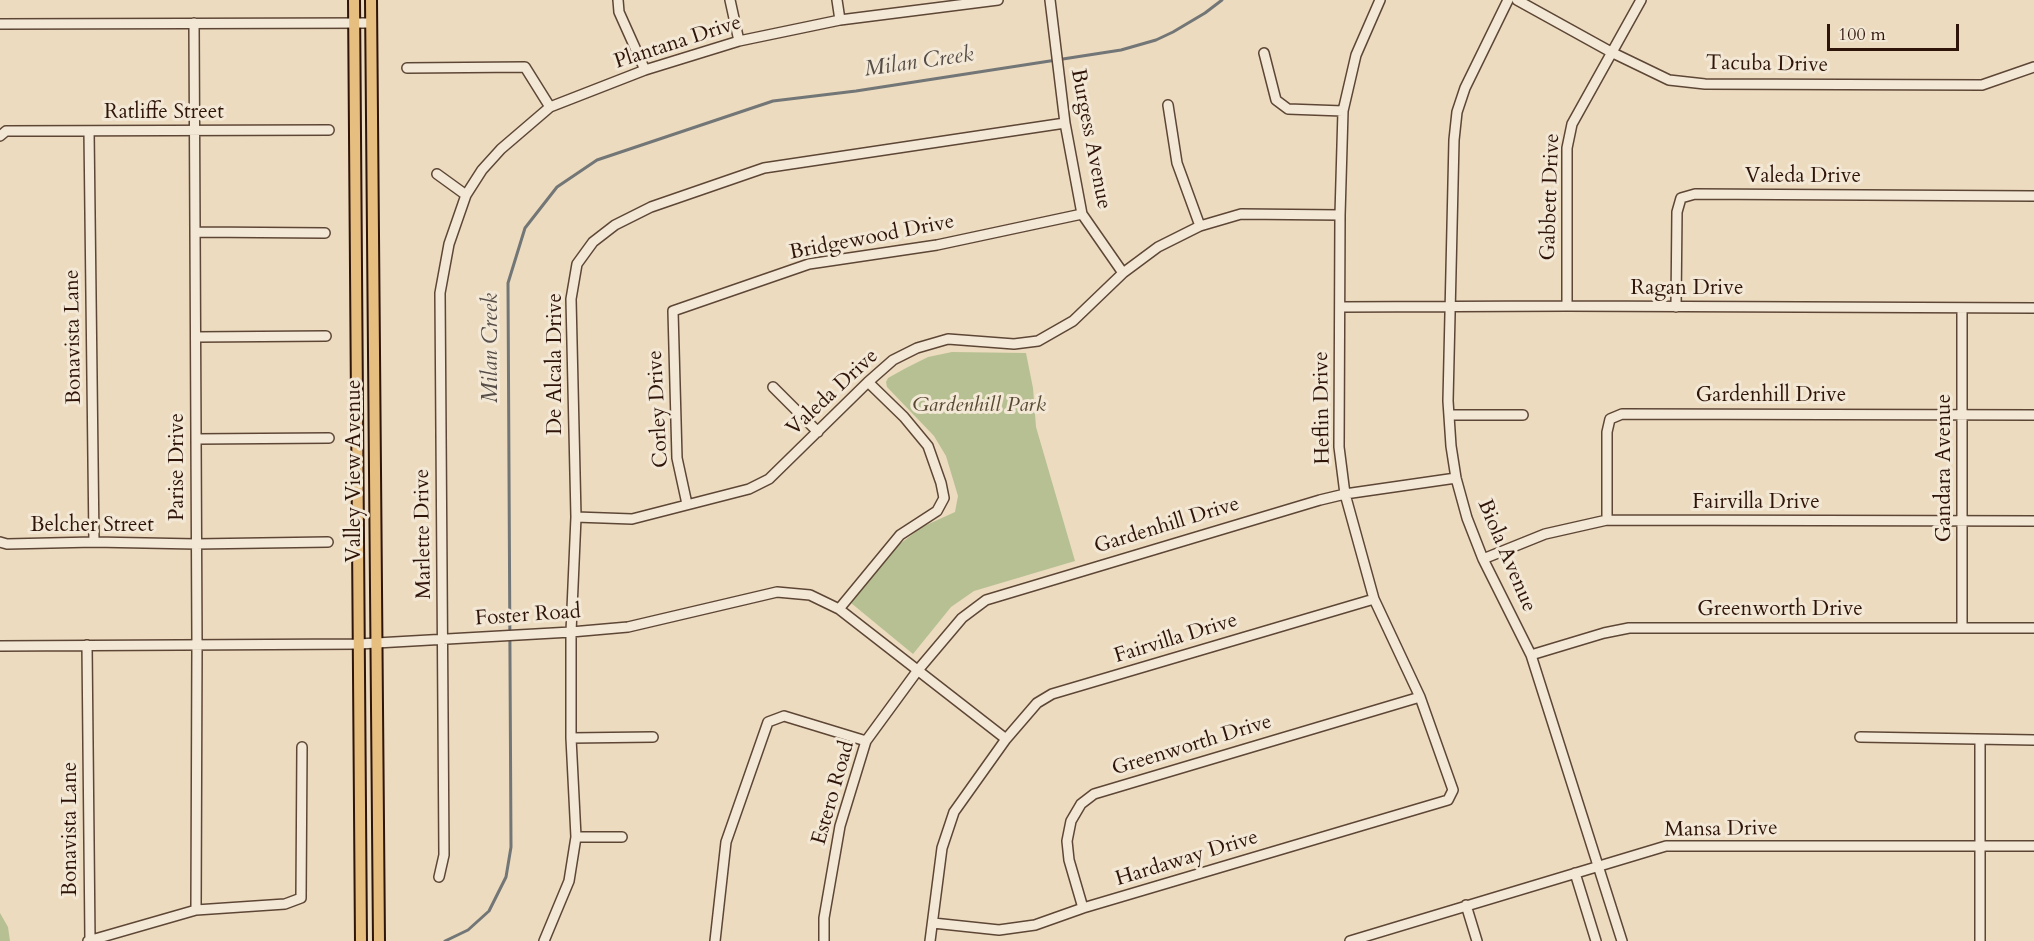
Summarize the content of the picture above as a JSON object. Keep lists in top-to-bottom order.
{
  "streets": {
    "main road": ["Valley View Avenue"],
    "street": [
      "Plantana Drive",
      "Tacuba Drive",
      "Ratliffe Street",
      "Burgess Avenue",
      "Valeda Drive",
      "Gabbett Drive",
      "Bridgewood Drive",
      "Ragan Drive",
      "Bonavista Lane",
      "De Alcala Drive",
      "Gardenhill Drive",
      "Heflin Drive",
      "Corley Drive",
      "Parise Drive",
      "Gandara Avenue",
      "Fairvilla Drive",
      "Belcher Street",
      "Marlette Drive",
      "Biola Avenue",
      "Greenworth Drive",
      "Foster Road",
      "Estero Road",
      "Mansa Drive",
      "Hardaway Drive"
    ]
  },
  "crossings": [
    ["Plantana Drive", "Marlette Drive"],
    ["Tacuba Drive", "Gabbett Drive"],
    ["Ratliffe Street", "Bonavista Lane"],
    ["Ratliffe Street", "Parise Drive"],
    ["Burgess Avenue", "Valeda Drive"],
    ["Burgess Avenue", "Bridgewood Drive"],
    ["Burgess Avenue", "De Alcala Drive"],
    ["Valeda Drive", "Ragan Drive"],
    ["Valeda Drive", "De Alcala Drive"],
    ["Valeda Drive", "Heflin Drive"],
    ["Valeda Drive", "Corley Drive"],
    ["Gabbett Drive", "Ragan Drive"],
    ["Bridgewood Drive", "Corley Drive"],
    ["Ragan Drive", "Heflin Drive"],
    ["Ragan Drive", "Gandara Avenue"],
    ["Ragan Drive", "Biola Avenue"],
    ["Bonavista Lane", "Belcher Street"],
    ["Bonavista Lane", "Foster Road"],
    ["De Alcala Drive", "Foster Road"],
    ["Gardenhill Drive", "Heflin Drive"],
    ["Gardenhill Drive", "Gandara Avenue"],
    ["Gardenhill Drive", "Fairvilla Drive"],
    ["Gardenhill Drive", "Biola Avenue"],
    ["Gardenhill Drive", "Foster Road"],
    ["Gardenhill Drive", "Estero Road"],
    ["Heflin Drive", "Fairvilla Drive"],
    ["Heflin Drive", "Greenworth Drive"],
    ["Heflin Drive", "Hardaway Drive"],
    ["Parise Drive", "Belcher Street"],
    ["Parise Drive", "Foster Road"],
    ["Gandara Avenue", "Fairvilla Drive"],
    ["Gandara Avenue", "Greenworth Drive"],
    ["Valley View Avenue", "Foster Road"],
    ["Fairvilla Drive", "Biola Avenue"],
    ["Fairvilla Drive", "Foster Road"],
    ["Fairvilla Drive", "Hardaway Drive"],
    ["Marlette Drive", "Foster Road"],
    ["Biola Avenue", "Greenworth Drive"],
    ["Biola Avenue", "Mansa Drive"],
    ["Greenworth Drive", "Hardaway Drive"],
    ["Foster Road", "Estero Road"]
  ],
  "water": ["Milan Creek"],
  "parks": ["Gardenhill Park"],
  "scale_bar": "100 m"
}
